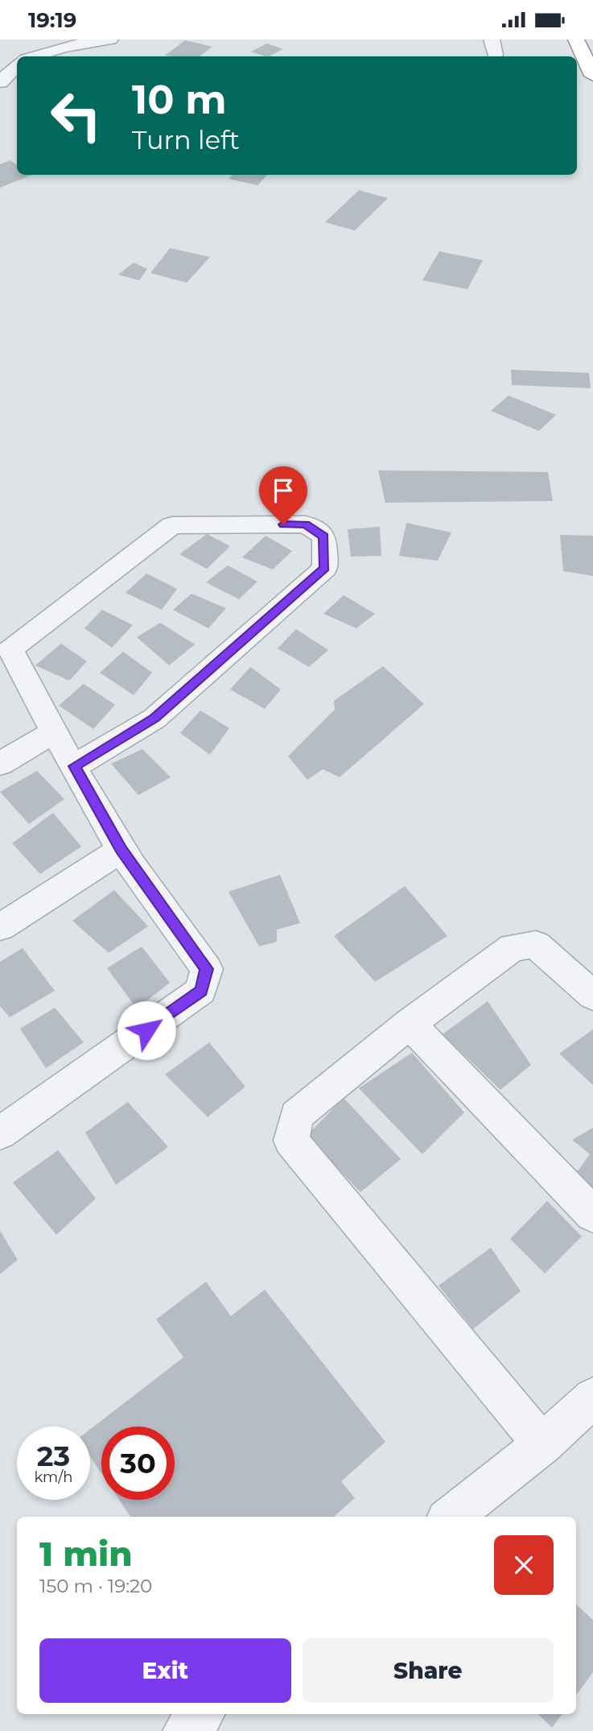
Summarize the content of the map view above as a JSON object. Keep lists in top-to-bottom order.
{
  "page": {
    "status": "19:19",
    "turn": ["10 m", "Turn left"],
    "speed": "23 km/h",
    "limit": "30",
    "heading": ["1 min", "150 m · 19:20"],
    "buttons": ["Exit", "Share"]
  }
}
